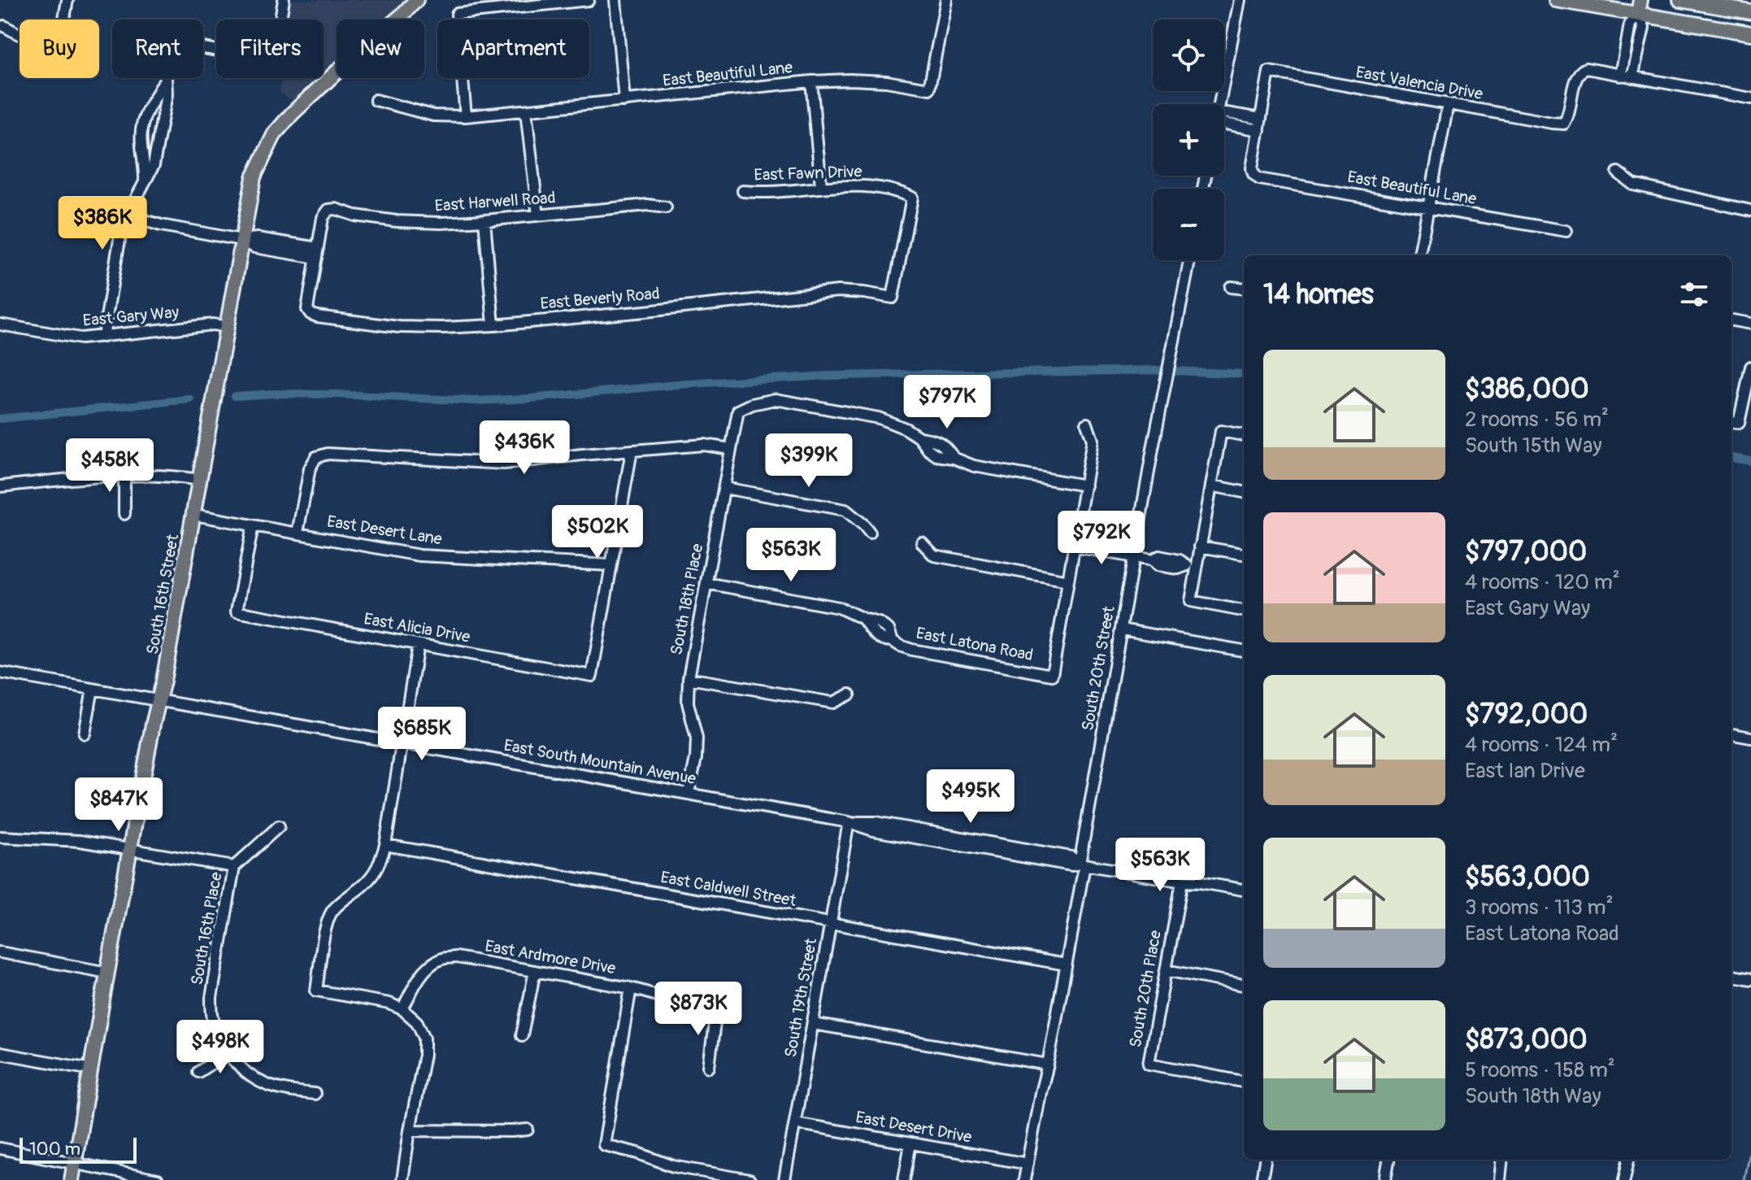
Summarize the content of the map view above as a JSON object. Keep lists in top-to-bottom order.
{
  "streets": {
    "main road": ["South 16th Street"],
    "street": [
      "East Beautiful Lane",
      "East Valencia Drive",
      "East Fawn Drive",
      "East Harwell Road",
      "East Beverly Road",
      "East Gary Way",
      "East Desert Lane",
      "South 18th Place",
      "East Alicia Drive",
      "East Latona Road",
      "South 20th Street",
      "East South Mountain Avenue",
      "East Caldwell Street",
      "South 16th Place",
      "East Ardmore Drive",
      "South 20th Place",
      "South 19th Street",
      "East Desert Drive"
    ]
  },
  "crossings": [
    ["East Fawn Drive", "East Beverly Road"],
    ["East Harwell Road", "East Beverly Road"],
    ["East Gary Way", "South 16th Street"],
    ["East Desert Lane", "South 16th Street"],
    ["East Desert Lane", "East Alicia Drive"],
    ["South 16th Street", "East South Mountain Avenue"],
    ["South 18th Place", "East Latona Road"],
    ["South 18th Place", "East South Mountain Avenue"],
    ["South 20th Street", "East South Mountain Avenue"],
    ["South 20th Street", "East Caldwell Street"],
    ["South 20th Street", "East Desert Drive"],
    ["East South Mountain Avenue", "South 20th Place"],
    ["East South Mountain Avenue", "South 19th Street"],
    ["East Caldwell Street", "South 19th Street"],
    ["South 19th Street", "East Desert Drive"]
  ],
  "scale_bar": "100 m",
  "page": {
    "map_buttons": ["+", "−"],
    "chip": [
      "Buy",
      "Rent",
      "Filters",
      "New",
      "Apartment"
    ],
    "price": [
      "$386K",
      "$797K",
      "$436K",
      "$399K",
      "$458K",
      "$502K",
      "$792K",
      "$563K",
      "$685K",
      "$495K",
      "$847K",
      "$563K",
      "$873K",
      "$498K"
    ],
    "heading": "14 homes",
    "list": [
      {
        "name": "$386,000",
        "note": "2 rooms · 56 m² · South 15th Way"
      },
      {
        "name": "$797,000",
        "note": "4 rooms · 120 m² · East Gary Way"
      },
      {
        "name": "$792,000",
        "note": "4 rooms · 124 m² · East Ian Drive"
      },
      {
        "name": "$563,000",
        "note": "3 rooms · 113 m² · East Latona Road"
      },
      {
        "name": "$873,000",
        "note": "5 rooms · 158 m² · South 18th Way"
      }
    ],
    "scale": "100 m"
  }
}
